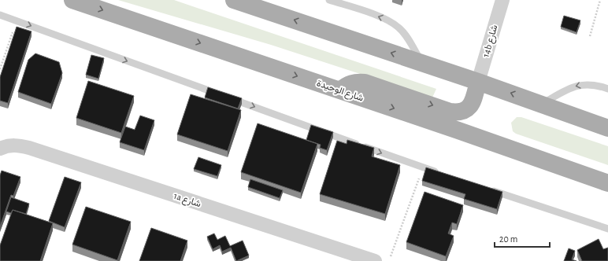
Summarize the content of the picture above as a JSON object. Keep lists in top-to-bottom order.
{
  "streets": {
    "main road": ["شارع الوحيدة"],
    "street": ["14b شارع", "1a شارع"]
  },
  "scale_bar": "20 m"
}
